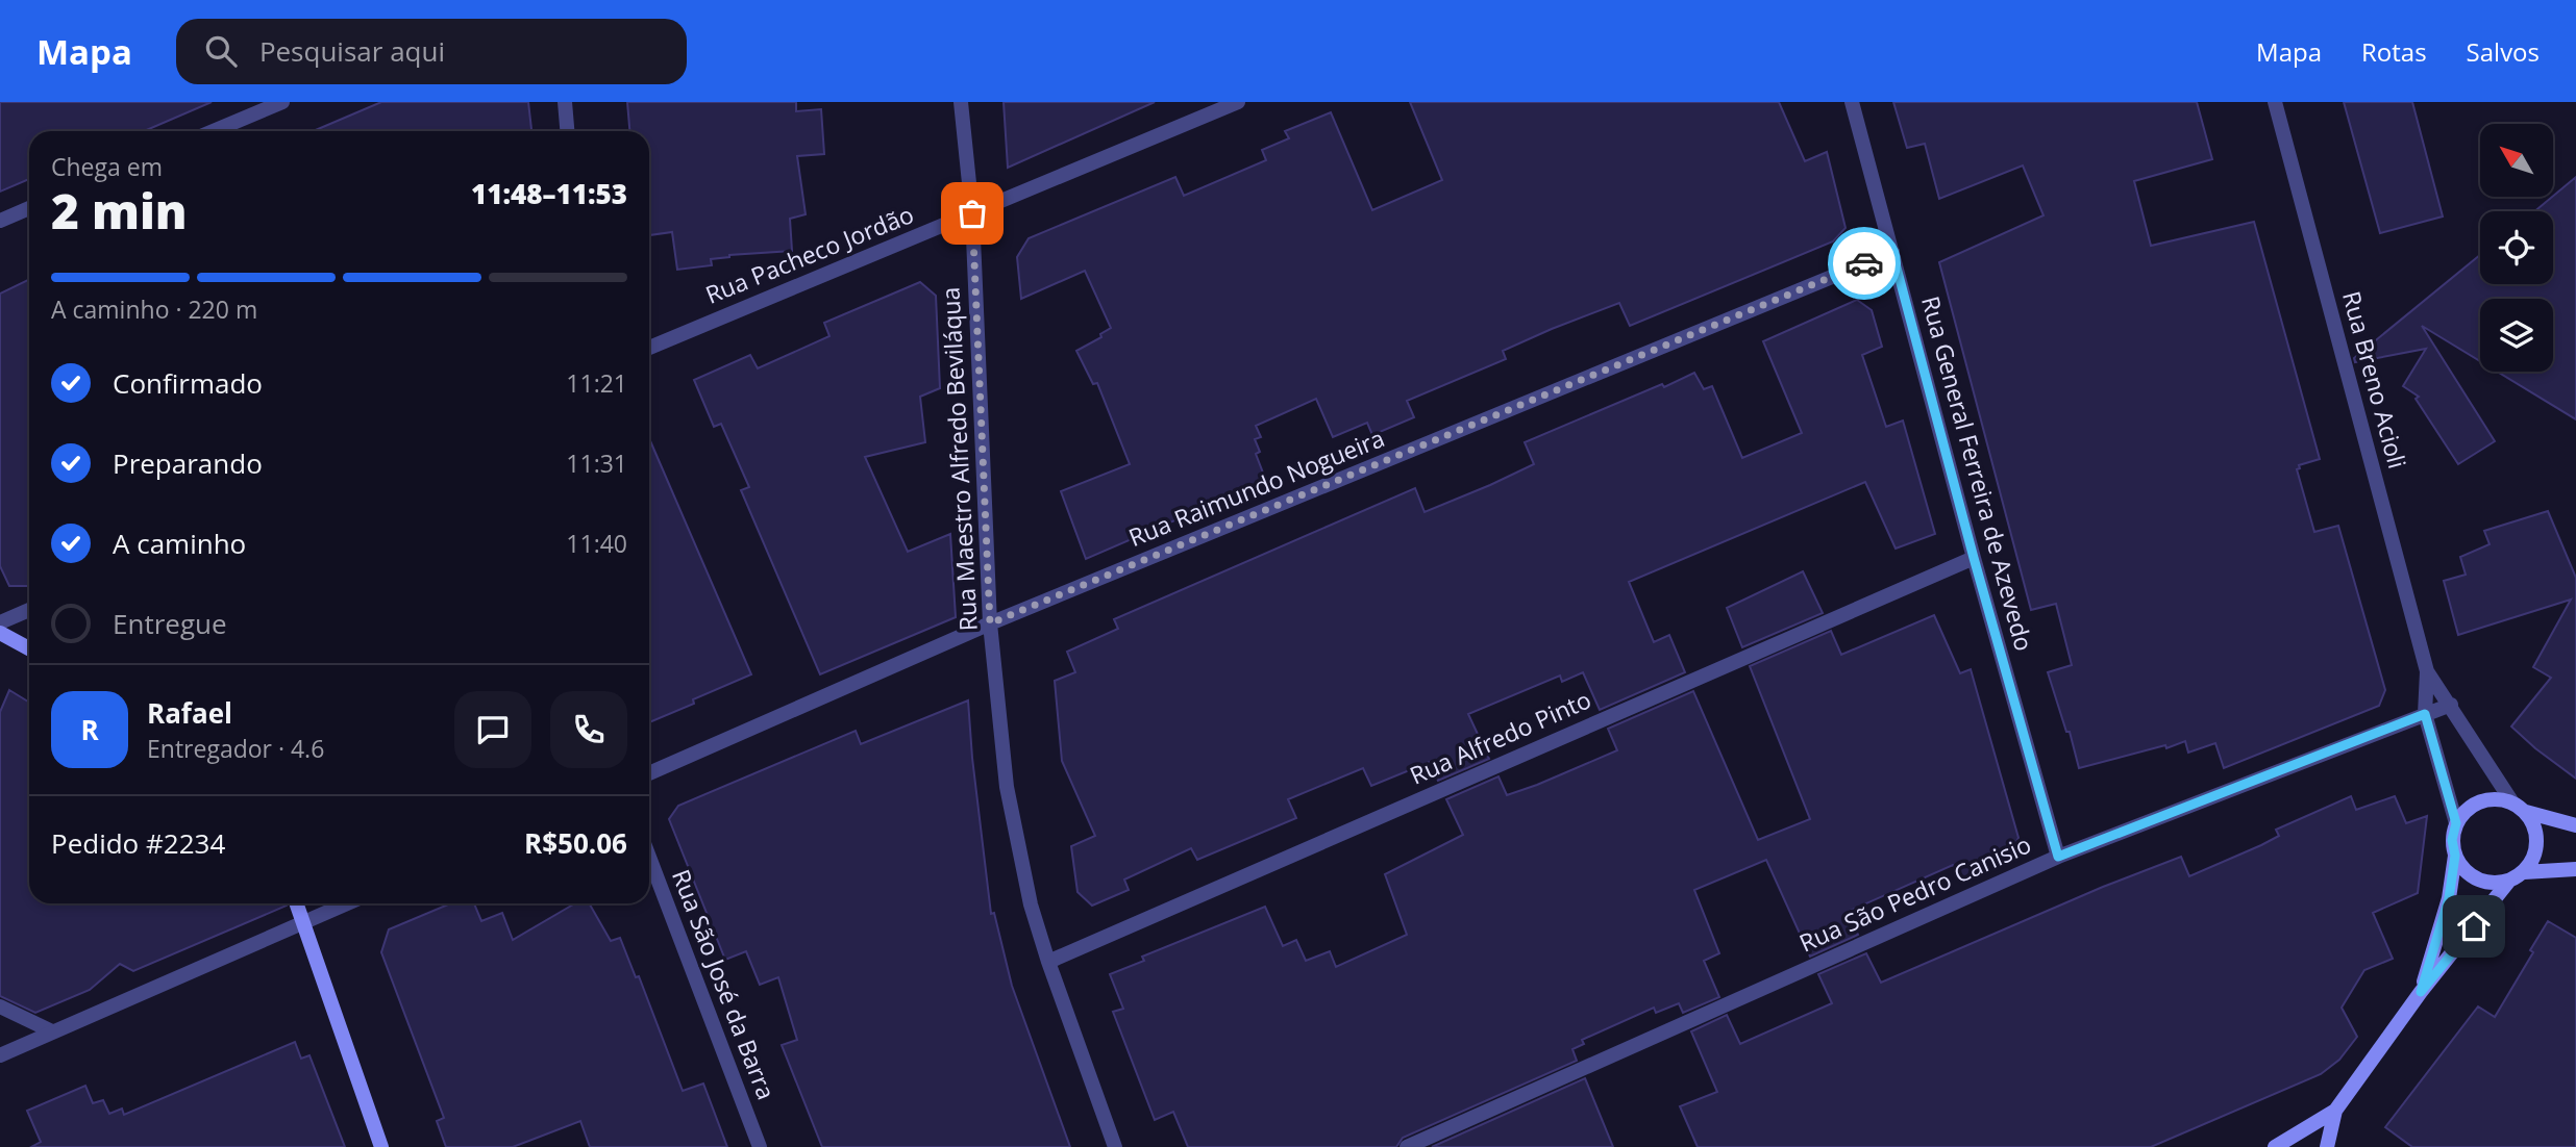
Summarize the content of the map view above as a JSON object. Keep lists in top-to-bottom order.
{
  "streets": {
    "street": [
      "Rua Pacheco Jordão",
      "Rua Breno Acioli",
      "Rua Maestro Alfredo Beviláqua",
      "Rua General Ferreira de Azevedo",
      "Rua Raimundo Nogueira",
      "Rua Alfredo Pinto",
      "Rua São Pedro Canisio",
      "Rua São José da Barra"
    ]
  },
  "crossings": [
    ["Rua Pacheco Jordão", "Rua Maestro Alfredo Beviláqua"],
    ["Rua Breno Acioli", "Rua São Pedro Canisio"],
    ["Rua Maestro Alfredo Beviláqua", "Rua Raimundo Nogueira"],
    ["Rua Maestro Alfredo Beviláqua", "Rua Alfredo Pinto"],
    ["Rua General Ferreira de Azevedo", "Rua Raimundo Nogueira"],
    ["Rua General Ferreira de Azevedo", "Rua Alfredo Pinto"],
    ["Rua General Ferreira de Azevedo", "Rua São Pedro Canisio"]
  ],
  "north": "top left",
  "page": {
    "header": "Mapa",
    "search": "Pesquisar aqui",
    "nav": ["Mapa", "Rotas", "Salvos"],
    "heading": ["2 min", "Chega em", "11:48–11:53"],
    "panel": [
      "Rafael",
      "Entregador · 4.6",
      "Pedido #2234",
      "R$50.06"
    ],
    "bar": "A caminho · 220 m",
    "list": [
      ["Confirmado", "11:21"],
      ["Preparando", "11:31"],
      ["A caminho", "11:40"],
      "Entregue"
    ],
    "round": "R"
  }
}
